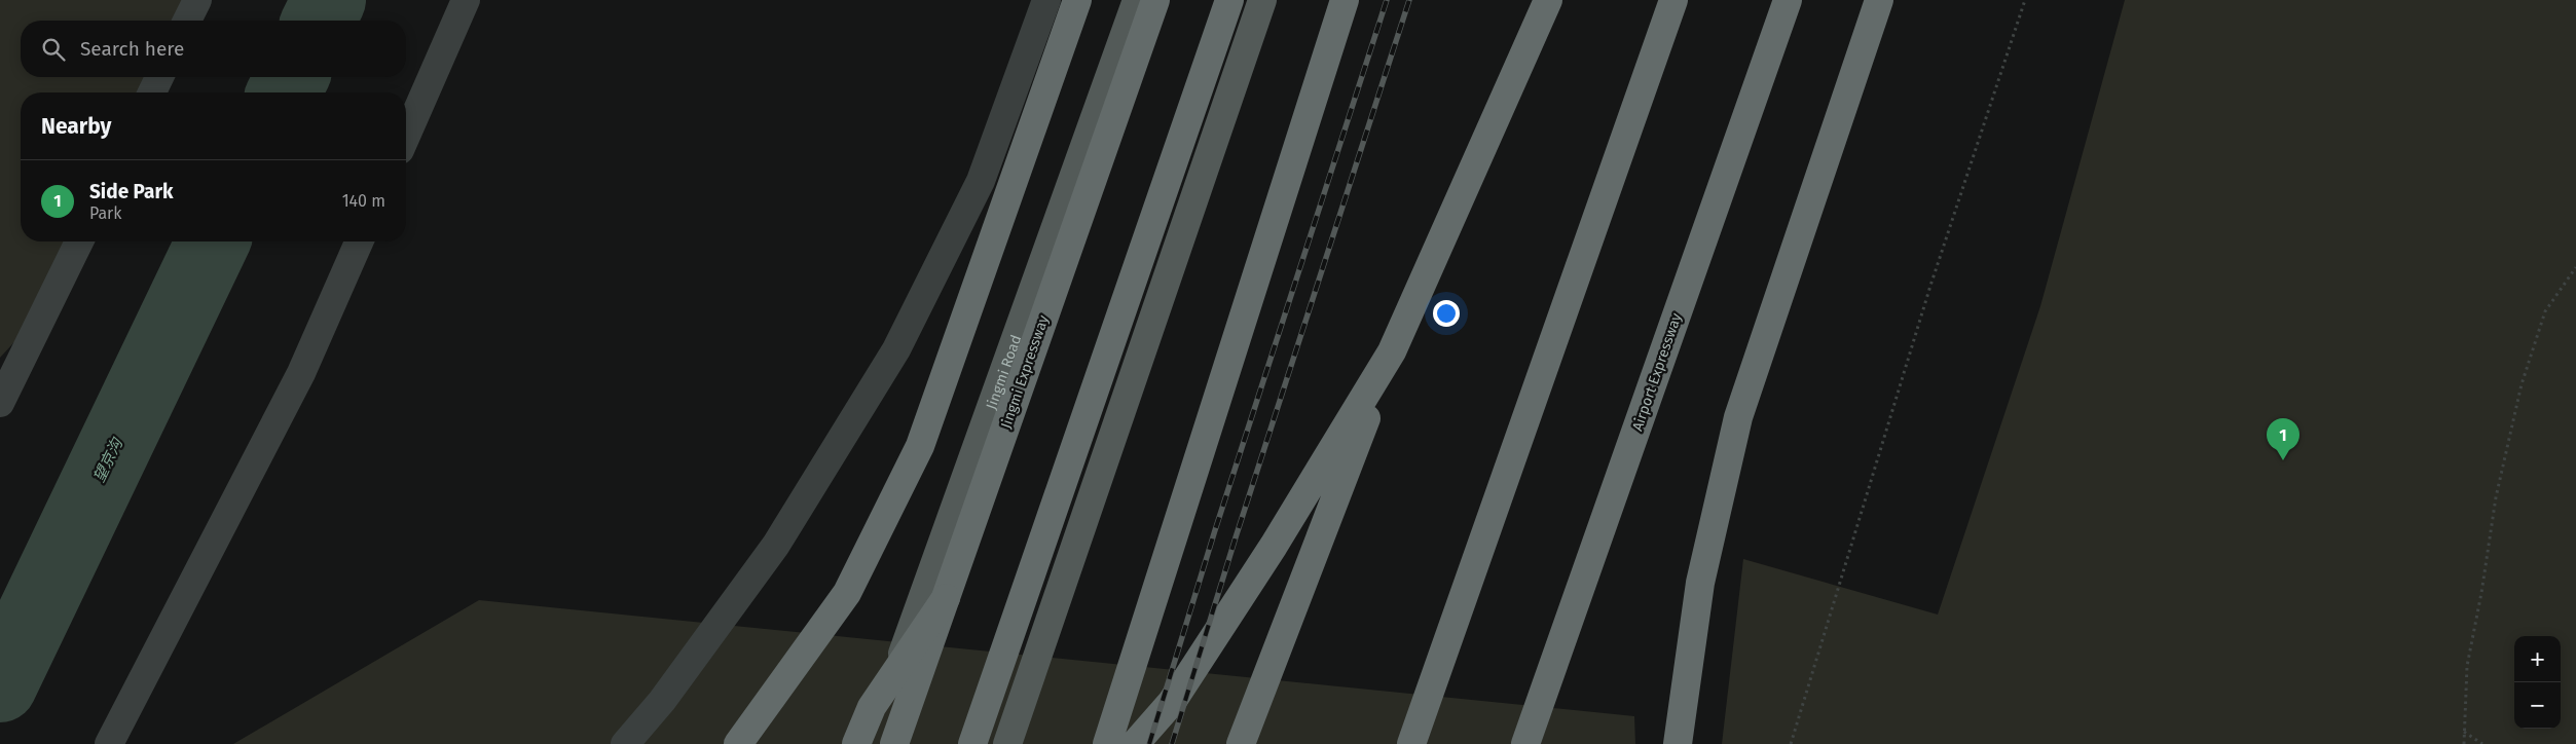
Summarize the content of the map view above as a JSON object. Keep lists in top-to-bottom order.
{
  "streets": {
    "highway": ["Jingmi Expressway", "Airport Expressway"],
    "main road": ["Jingmi Road"]
  },
  "water": ["望京沟"],
  "page": {
    "search": "Search here",
    "heading": "Nearby",
    "list": [
      {
        "mark": "1",
        "name": "Side Park",
        "note": "Park",
        "value": "140 m"
      }
    ],
    "pins": "1",
    "map_buttons": ["+", "−"]
  }
}
